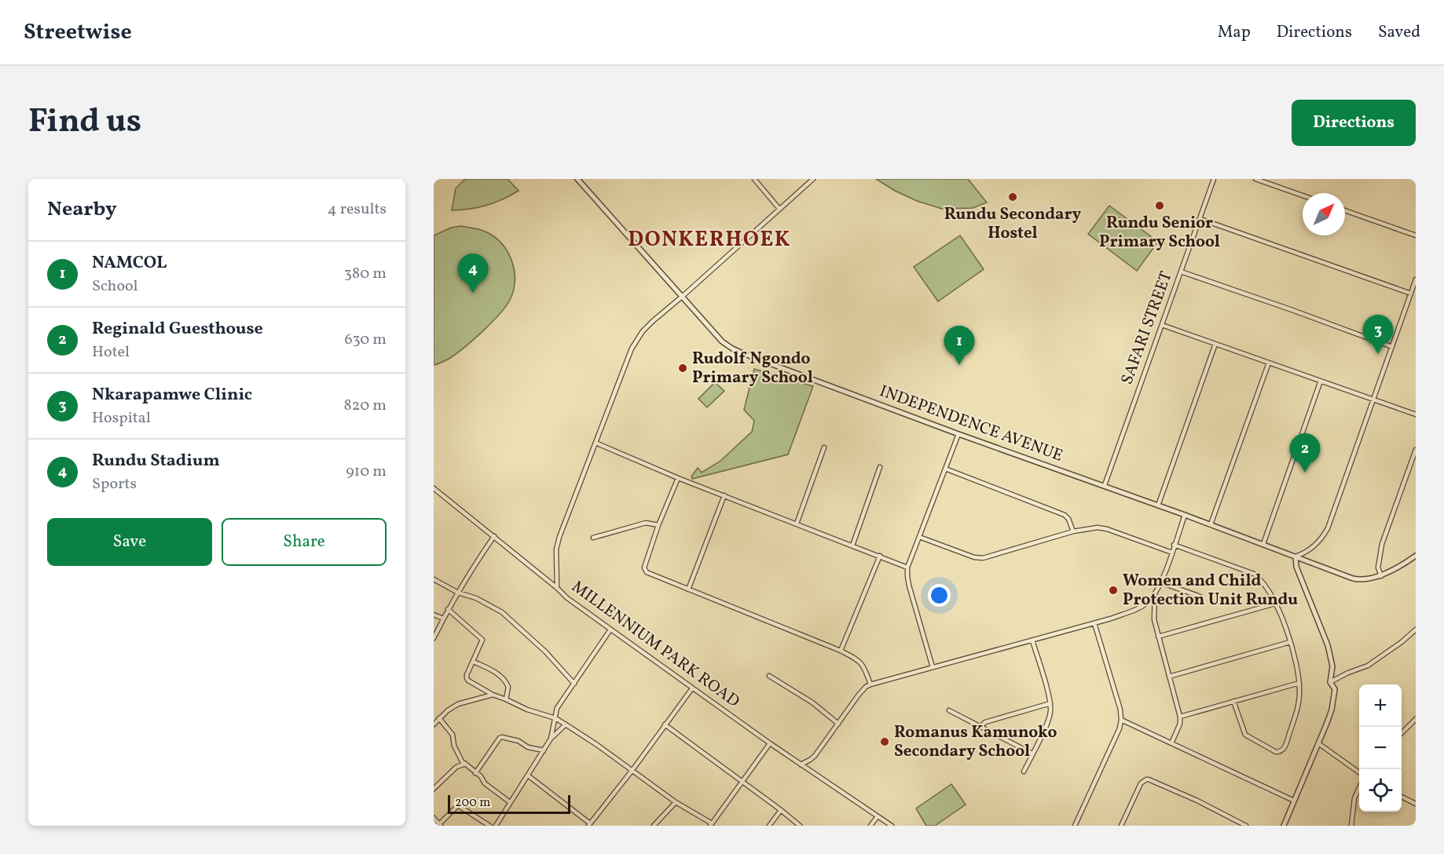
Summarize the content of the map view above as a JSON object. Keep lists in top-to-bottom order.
{
  "streets": {
    "street": ["SAFARI STREET", "INDEPENDENCE AVENUE", "MILLENNIUM PARK ROAD"]
  },
  "crossings": [
    ["SAFARI STREET", "INDEPENDENCE AVENUE"],
    ["INDEPENDENCE AVENUE", "MILLENNIUM PARK ROAD"]
  ],
  "districts": ["DONKERHOEK"],
  "places": [
    "Rundu Secondary Hostel",
    "Rundu Senior Primary School",
    "Rudolf Ngondo Primary School",
    "Women and Child Protection Unit Rundu",
    "Romanus Kamunoko Secondary School"
  ],
  "scale_bar": "200 m",
  "north": "top right",
  "page": {
    "header": "Streetwise",
    "nav": ["Map", "Directions", "Saved"],
    "title": "Find us",
    "buttons": [
      "Directions",
      ["Save", "Share"]
    ],
    "heading": ["Nearby", "4 results"],
    "list": [
      {
        "mark": "1",
        "name": "NAMCOL",
        "note": "School",
        "value": "380 m"
      },
      {
        "mark": "2",
        "name": "Reginald Guesthouse",
        "note": "Hotel",
        "value": "630 m"
      },
      {
        "mark": "3",
        "name": "Nkarapamwe Clinic",
        "note": "Hospital",
        "value": "820 m"
      },
      {
        "mark": "4",
        "name": "Rundu Stadium",
        "note": "Sports",
        "value": "910 m"
      }
    ],
    "pins": [
      "4",
      "3",
      "1",
      "2"
    ],
    "map_buttons": ["+", "−"],
    "scale": "200 m"
  }
}
